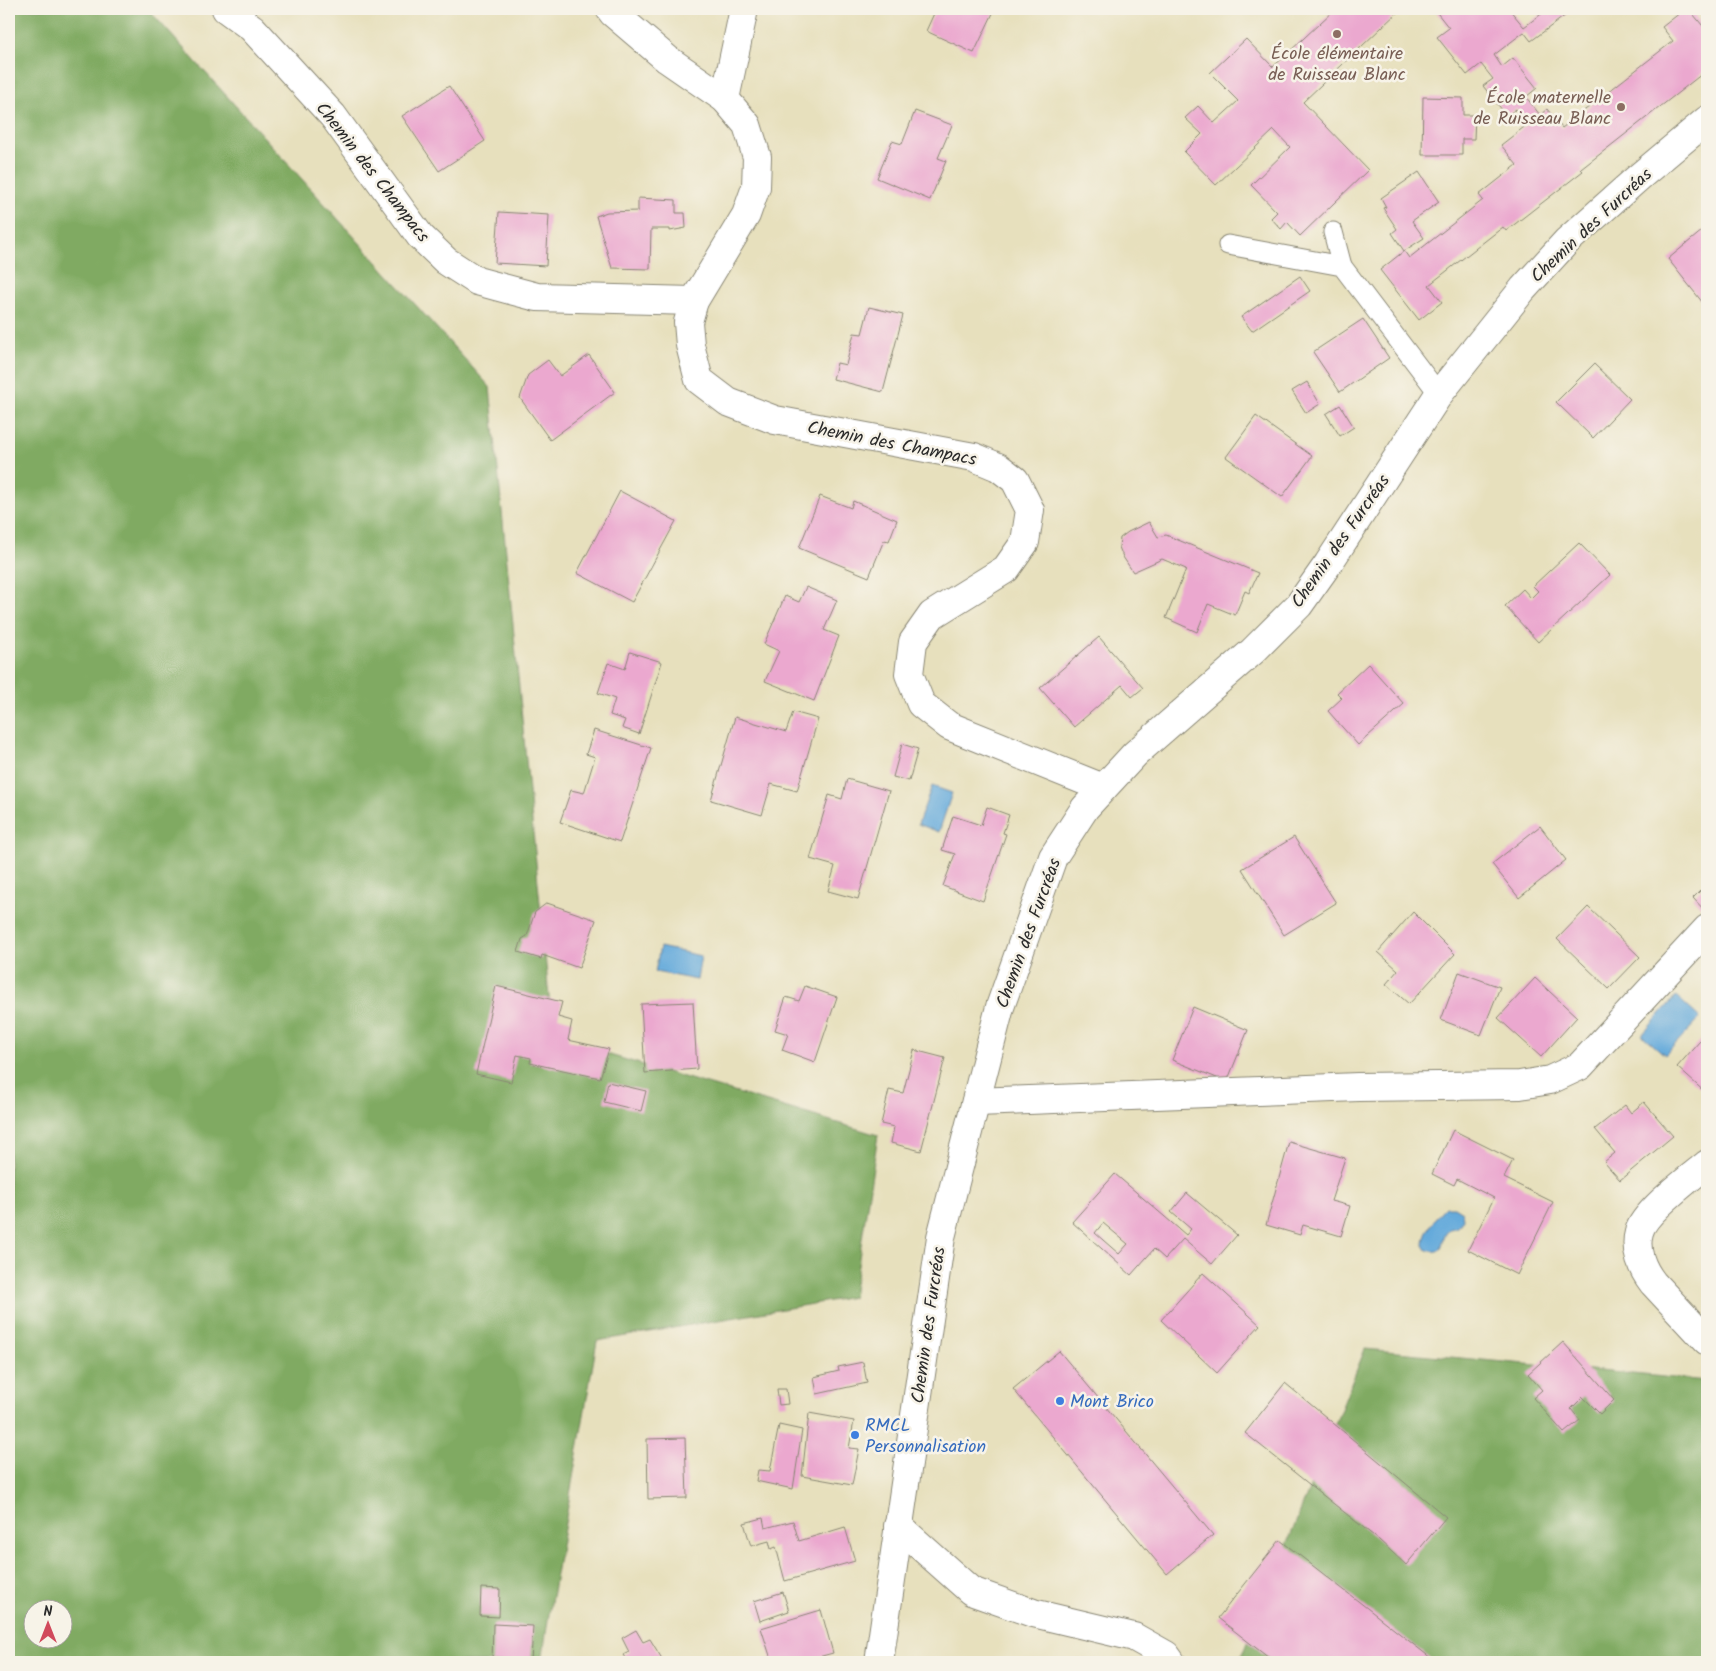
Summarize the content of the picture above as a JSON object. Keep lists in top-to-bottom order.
{
  "streets": {
    "street": ["Chemin des Champacs", "Chemin des Furcréas"]
  },
  "crossings": [
    ["Chemin des Champacs", "Chemin des Furcréas"]
  ],
  "places": [
    "École élémentaire de Ruisseau Blanc",
    "École maternelle de Ruisseau Blanc",
    "Mont Brico",
    "RMCL Personnalisation"
  ],
  "north": "top"
}
